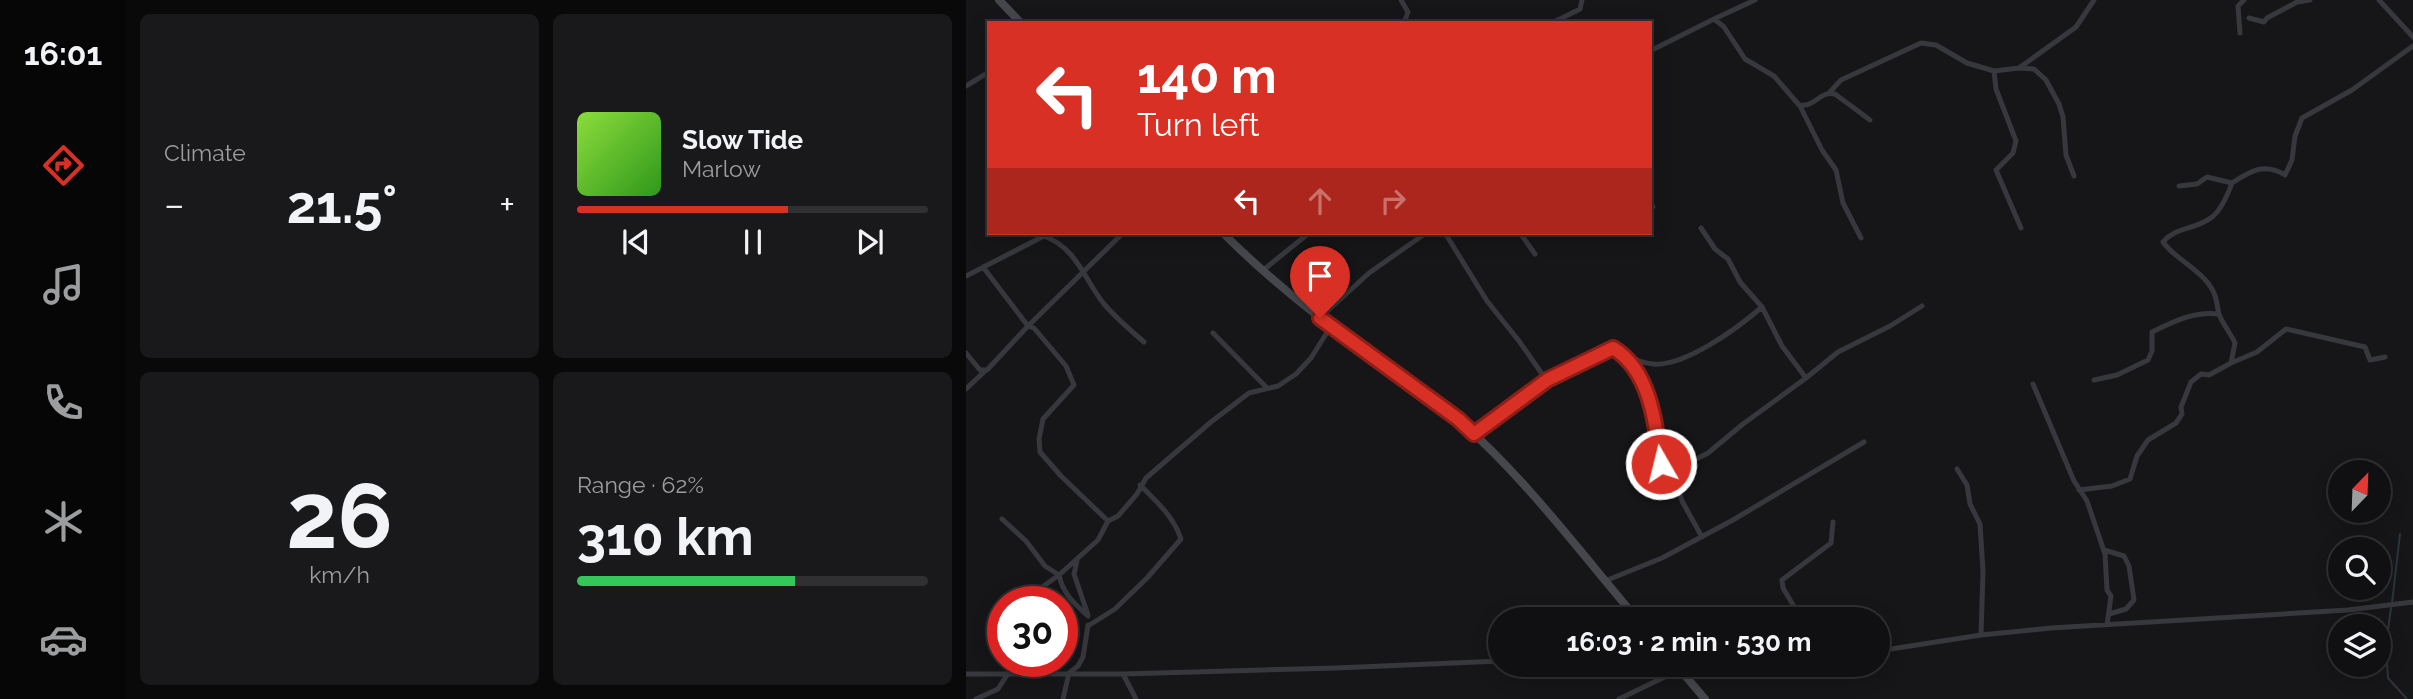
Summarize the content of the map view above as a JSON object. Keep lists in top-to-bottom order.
{
  "north": "top right",
  "page": {
    "tabs": "16:01",
    "tile": [
      "Climate",
      ["26", "km/h"],
      ["Range · 62%", "310 km"]
    ],
    "turn": ["140 m", "Turn left"],
    "song": ["Slow Tide", "Marlow"],
    "heat": ["−", "21.5°", "+"],
    "limit": "30",
    "trip": "16:03 · 2 min · 530 m"
  }
}
